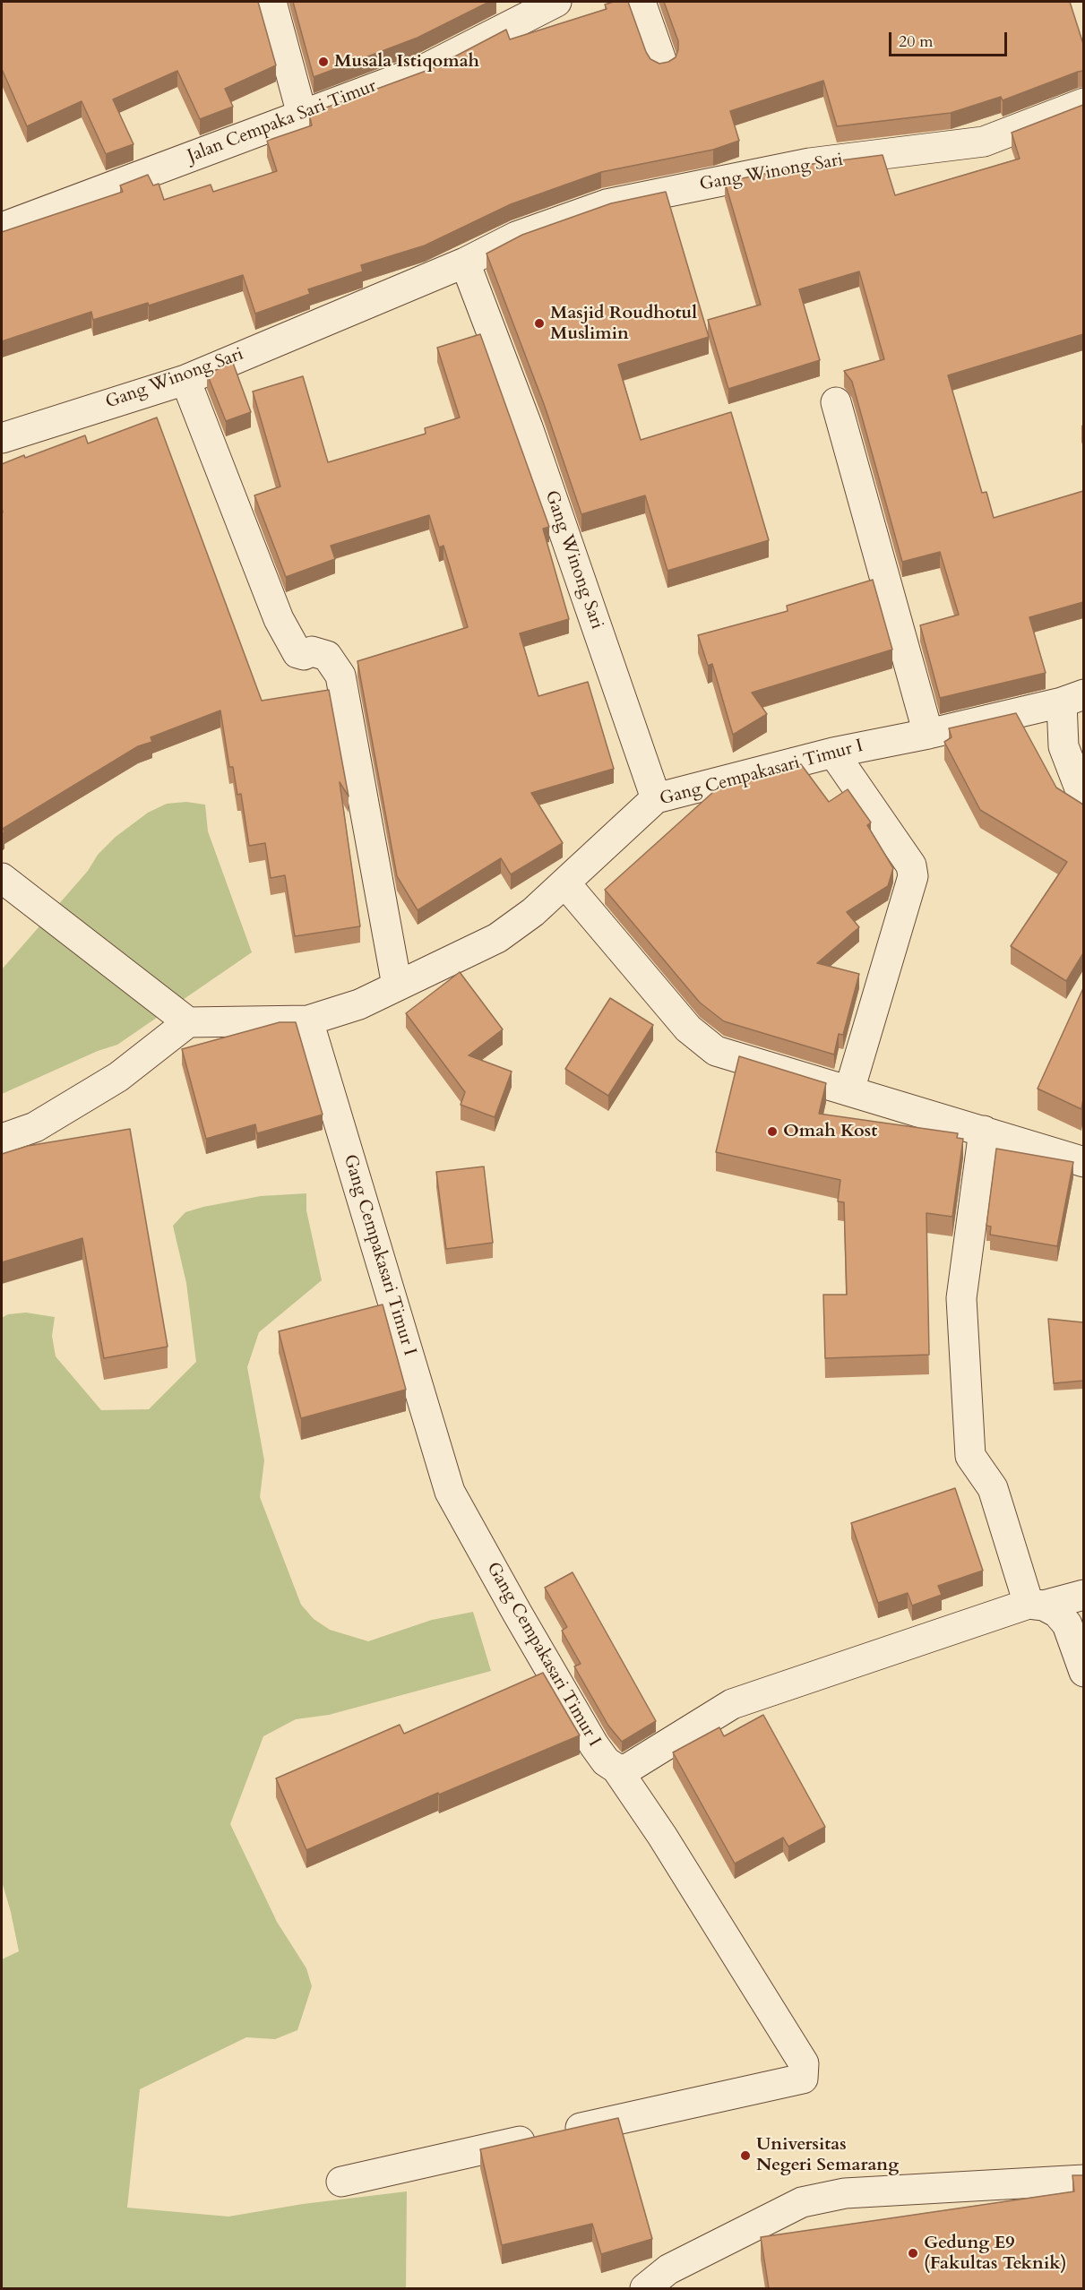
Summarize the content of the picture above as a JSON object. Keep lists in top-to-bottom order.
{
  "streets": {
    "street": ["Jalan Cempaka Sari Timur", "Gang Winong Sari", "Gang Cempakasari Timur I"]
  },
  "crossings": [
    ["Gang Winong Sari", "Gang Cempakasari Timur I"]
  ],
  "places": [
    "Musala Istiqomah",
    "Masjid Roudhotul Muslimin",
    "Omah Kost",
    "Universitas Negeri Semarang",
    "Gedung E9 (Fakultas Teknik)"
  ],
  "scale_bar": "20 m"
}
